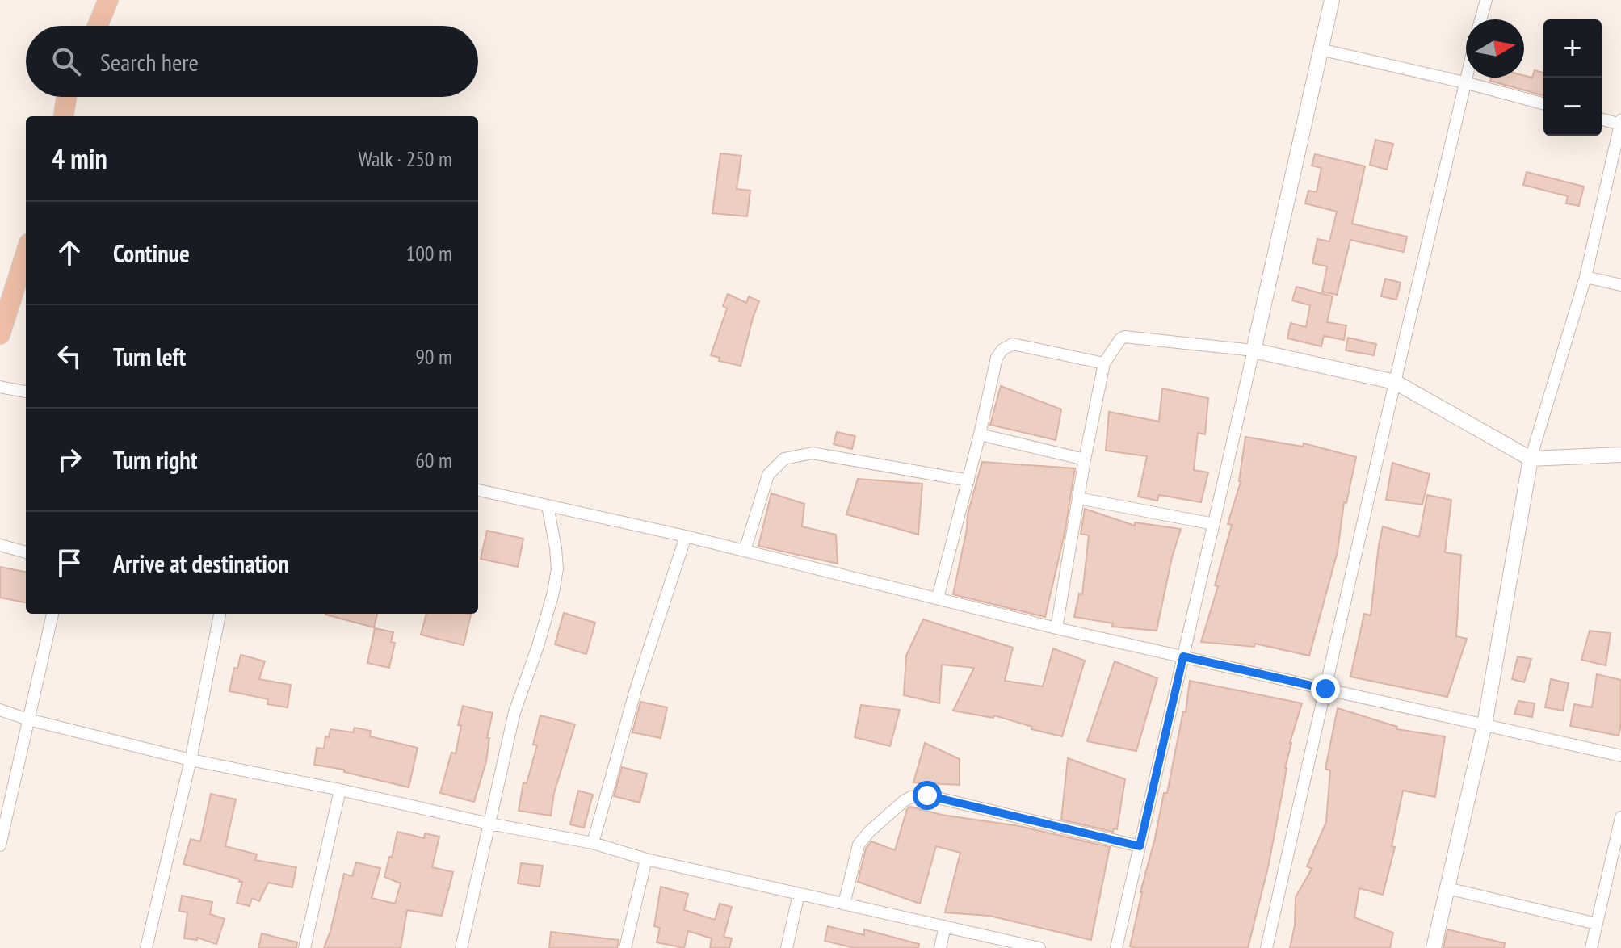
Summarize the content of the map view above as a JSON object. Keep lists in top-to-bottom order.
{
  "north": "right",
  "page": {
    "map_buttons": ["+", "−"],
    "search": "Search here",
    "heading": ["4 min", "Walk · 250 m"],
    "list": [
      ["Continue", "100 m"],
      ["Turn left", "90 m"],
      ["Turn right", "60 m"],
      "Arrive at destination"
    ]
  }
}
